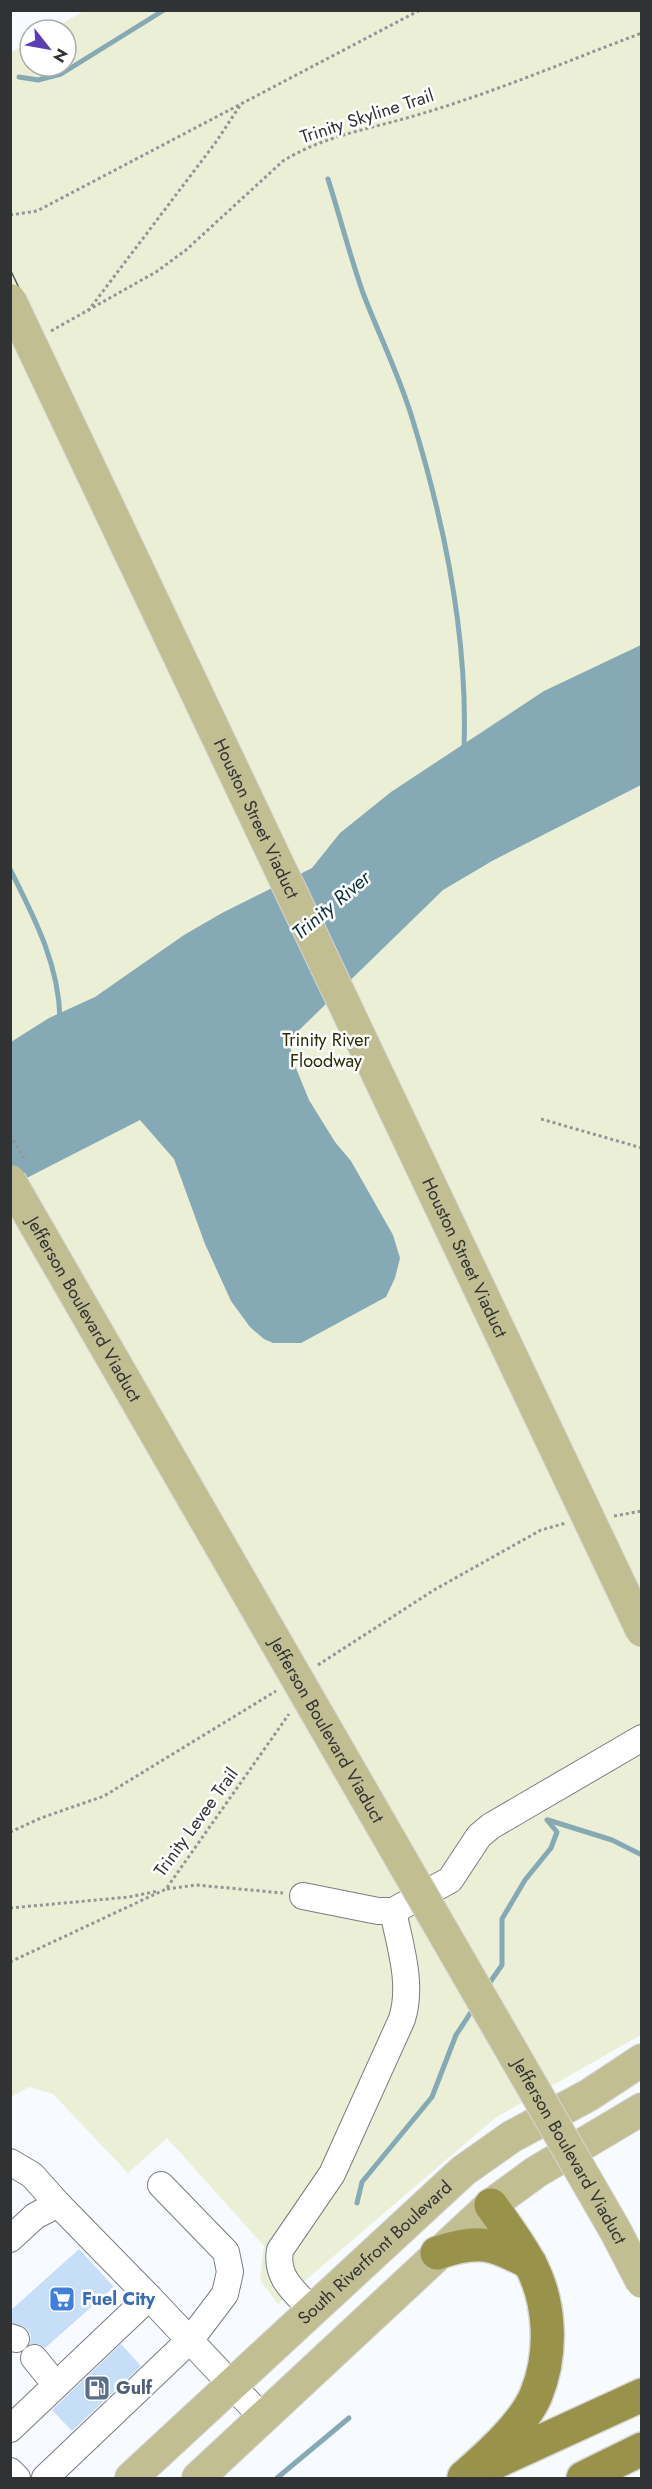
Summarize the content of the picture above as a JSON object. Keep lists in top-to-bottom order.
{
  "streets": {
    "main road": ["Houston Street Viaduct", "Jefferson Boulevard Viaduct", "South Riverfront Boulevard"],
    "path": ["Trinity Skyline Trail", "Trinity Levee Trail"]
  },
  "water": ["Trinity River"],
  "parks": ["Trinity River Floodway"],
  "places": {
    "supermarket": ["Fuel City"],
    "fuel station": ["Gulf"]
  },
  "north": "bottom right"
}
